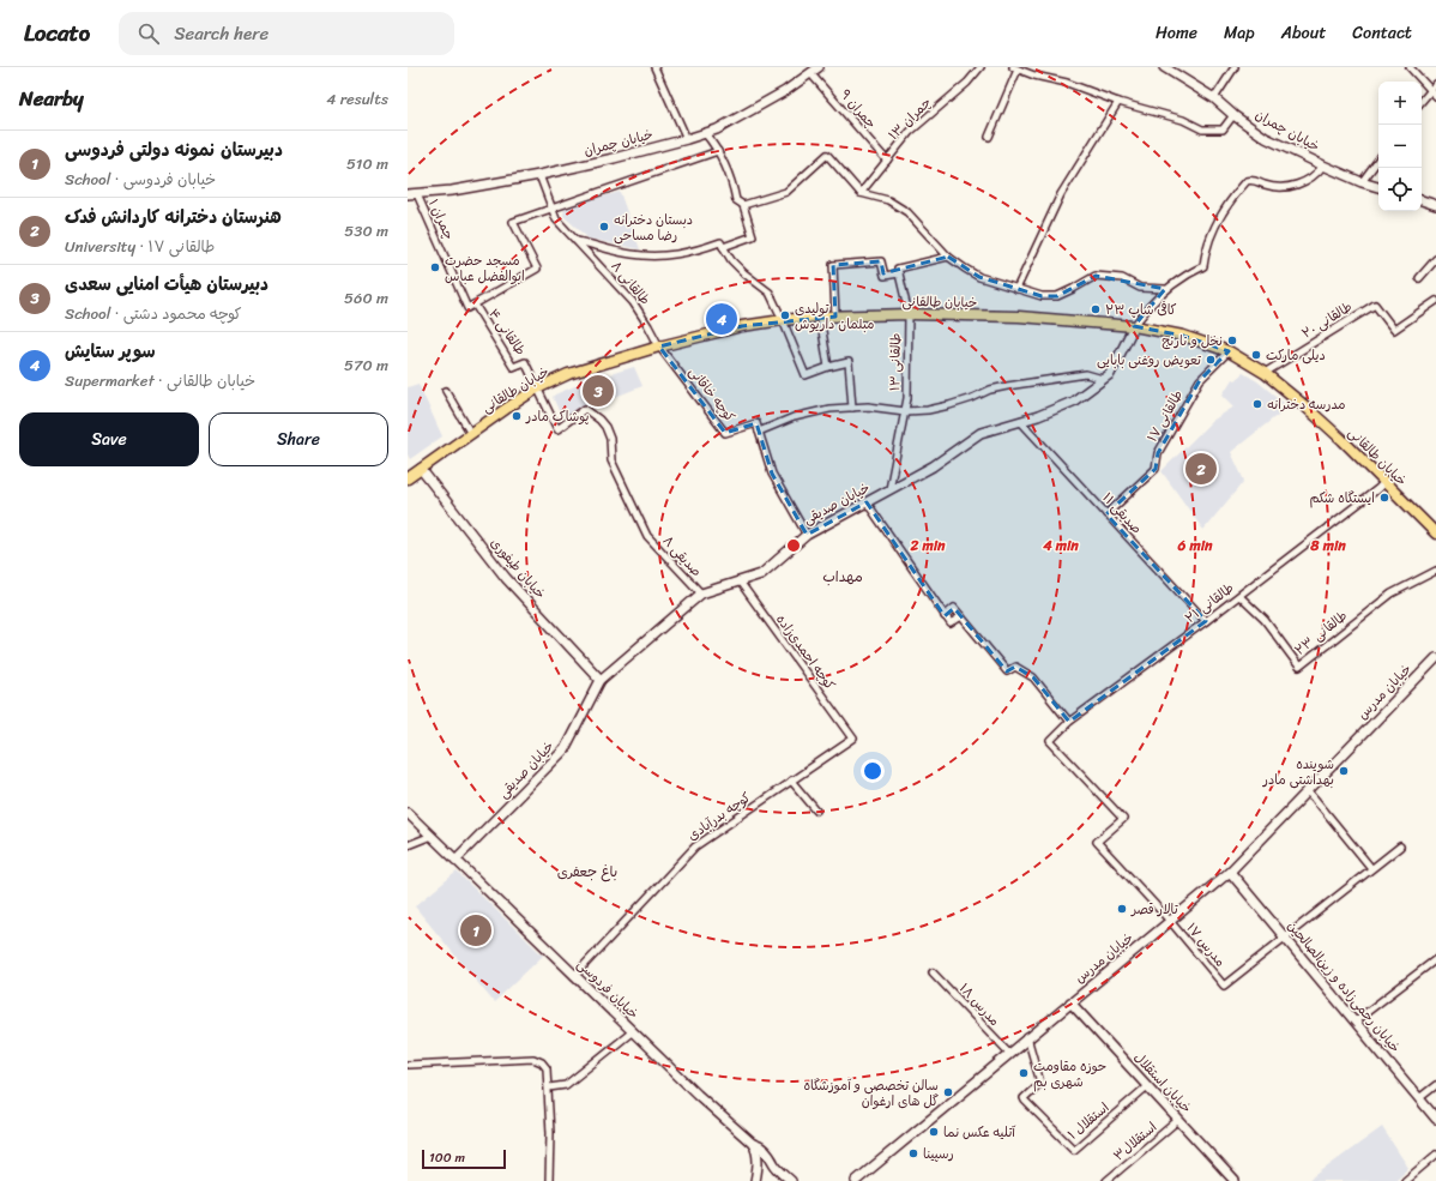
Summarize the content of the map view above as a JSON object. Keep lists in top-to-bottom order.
{
  "streets": {
    "main road": ["خیابان طالقانی"],
    "street": [
      "چمران ۹",
      "چمران ۱۳",
      "خیابان چمران",
      "چمران ۱",
      "طالقانی ۸",
      "طالقانی ۲۰",
      "طالقانی ۴",
      "طالقانی ۱۳",
      "کوچه خاقانی",
      "طالقانی ۱۷",
      "خیابان صدیقی",
      "صدیقی ۱۱",
      "صدیقی ۸",
      "خیابان طیفوری",
      "طالقانی ۲۱",
      "طالقانی ۲۳",
      "کوچه احمدی‌زاده",
      "خیابان مدرس",
      "کوچه بدرآبادی",
      "مدرس ۱۷",
      "خیابان رحمی‌زاده و زین‌الصالحین",
      "خیابان فردوسی",
      "مدرس ۱۸",
      "خیابان استقلال",
      "استقلال ۱",
      "استقلال۳"
    ]
  },
  "crossings": [
    ["چمران ۹", "چمران ۱۳"],
    ["چمران ۹", "خیابان چمران"],
    ["خیابان چمران", "چمران ۱"],
    ["خیابان چمران", "طالقانی ۸"],
    ["چمران ۱", "طالقانی ۴"],
    ["طالقانی ۸", "خیابان طالقانی"],
    ["طالقانی ۸", "کوچه خاقانی"],
    ["خیابان طالقانی", "طالقانی ۲۰"],
    ["خیابان طالقانی", "طالقانی ۴"],
    ["خیابان طالقانی", "طالقانی ۱۳"],
    ["خیابان طالقانی", "کوچه خاقانی"],
    ["خیابان طالقانی", "طالقانی ۱۷"],
    ["خیابان طالقانی", "خیابان صدیقی"],
    ["خیابان طالقانی", "صدیقی ۸"],
    ["خیابان طالقانی", "خیابان طیفوری"],
    ["خیابان طالقانی", "طالقانی ۲۱"],
    ["طالقانی ۴", "صدیقی ۸"],
    ["طالقانی ۱۳", "خیابان صدیقی"],
    ["طالقانی ۱۷", "صدیقی ۱۱"],
    ["خیابان صدیقی", "صدیقی ۱۱"],
    ["خیابان صدیقی", "صدیقی ۸"],
    ["خیابان صدیقی", "خیابان طیفوری"],
    ["خیابان صدیقی", "کوچه احمدی‌زاده"],
    ["خیابان صدیقی", "خیابان فردوسی"],
    ["صدیقی ۱۱", "طالقانی ۲۱"],
    ["طالقانی ۲۱", "طالقانی ۲۳"],
    ["طالقانی ۲۱", "مدرس ۱۷"],
    ["کوچه احمدی‌زاده", "کوچه بدرآبادی"],
    ["خیابان مدرس", "مدرس ۱۷"],
    ["خیابان مدرس", "خیابان رحمی‌زاده و زین‌الصالحین"],
    ["خیابان مدرس", "مدرس ۱۸"],
    ["خیابان مدرس", "خیابان استقلال"],
    ["خیابان مدرس", "استقلال ۱"],
    ["کوچه بدرآبادی", "خیابان فردوسی"],
    ["مدرس ۱۷", "خیابان رحمی‌زاده و زین‌الصالحین"],
    ["خیابان استقلال", "استقلال ۱"],
    ["خیابان استقلال", "استقلال۳"]
  ],
  "districts": ["مهداب", "باغ جعفری"],
  "places": [
    "دبستان دخترانه رضا مساحی",
    "مسجد حضرت ابوالفضل عباس",
    "کافی شاپ ۲۳",
    "تولیدی مبلمان داریوش",
    "نخل و نارنج",
    "دیلی مارکت",
    "تعویض روغنی بابایی",
    "مدرسه دخترانه",
    "پوشاک مادر",
    "ایستگاه شکم",
    "شوینده بهداشتی مادر",
    "تالار قصر",
    "حوزه مقاومت شهری بم",
    "سالن تخصصی و آموزشگاه گل های ارغوان",
    "آتلیه عکس نما",
    "رسپینا"
  ],
  "scale_bar": "100 m",
  "page": {
    "header": "Locato",
    "search": "Search here",
    "nav": [
      "Home",
      "Map",
      "About",
      "Contact"
    ],
    "heading": ["Nearby", "4 results"],
    "map_buttons": ["+", "−"],
    "list": [
      {
        "mark": "1",
        "name": "دبیرستان نمونه دولتی فردوسی",
        "note": "School · خیابان فردوسی",
        "value": "510 m"
      },
      {
        "mark": "2",
        "name": "هنرستان دخترانه کاردانش فدک",
        "note": "University · طالقانی ۱۷",
        "value": "530 m"
      },
      {
        "mark": "3",
        "name": "دبیرستان هیأت امنایی سعدی",
        "note": "School · کوچه محمود دشتی",
        "value": "560 m"
      },
      {
        "mark": "4",
        "name": "سوپر ستایش",
        "note": "Supermarket · خیابان طالقانی",
        "value": "570 m"
      }
    ],
    "pins": [
      "4",
      "3",
      "2",
      "1"
    ],
    "buttons": ["Save", "Share"],
    "scale": "100 m"
  },
  "rings": [
    "2 min",
    "4 min",
    "6 min",
    "8 min"
  ]
}
